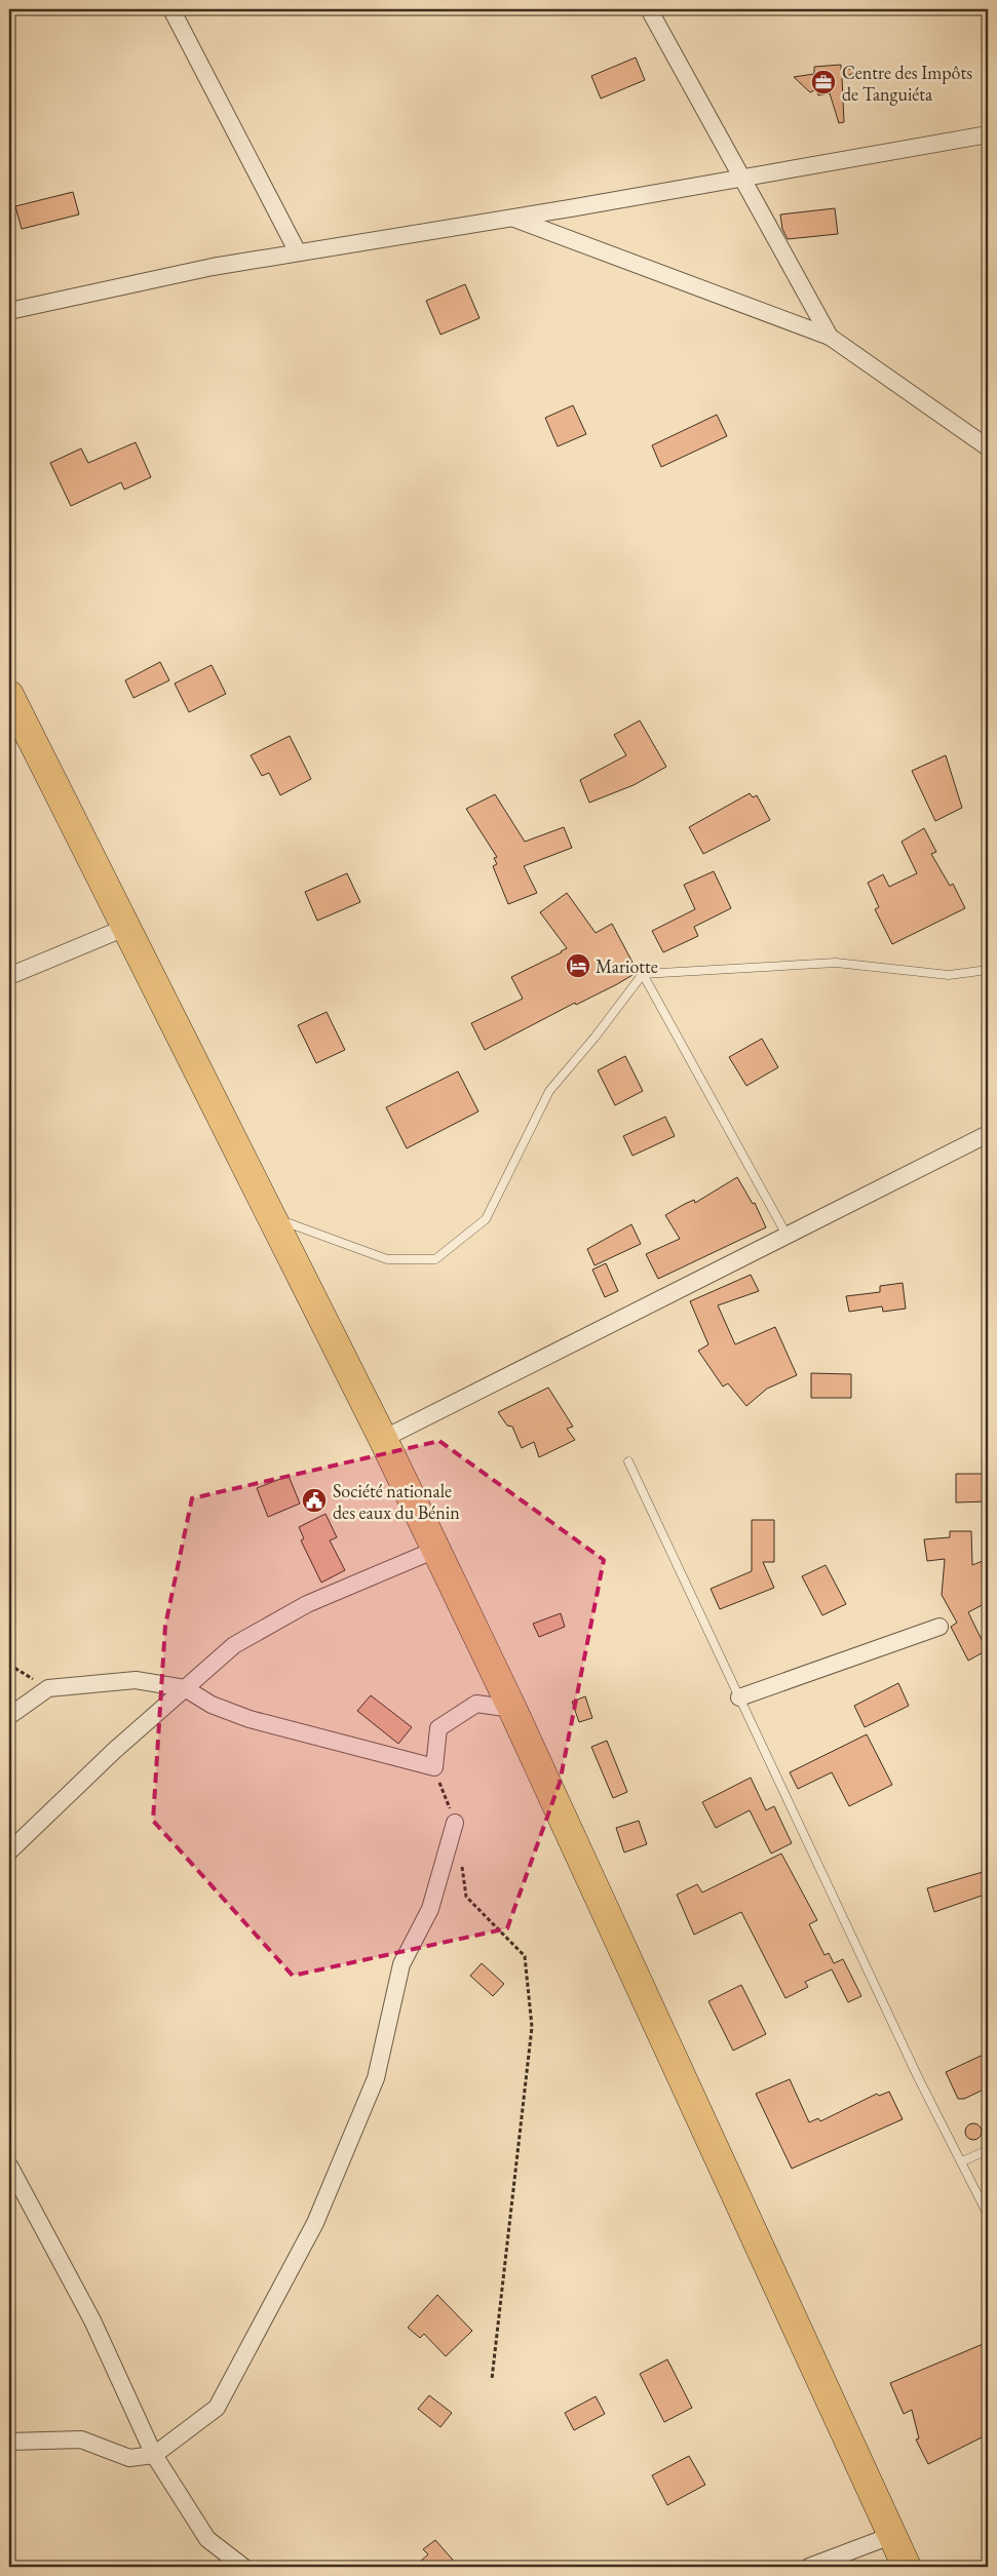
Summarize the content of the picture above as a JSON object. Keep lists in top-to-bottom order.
{
  "places": {
    "office": ["Centre des Impôts de Tanguiéta"],
    "hotel": ["Mariotte"],
    "public building": ["Société nationale des eaux du Bénin"]
  }
}
